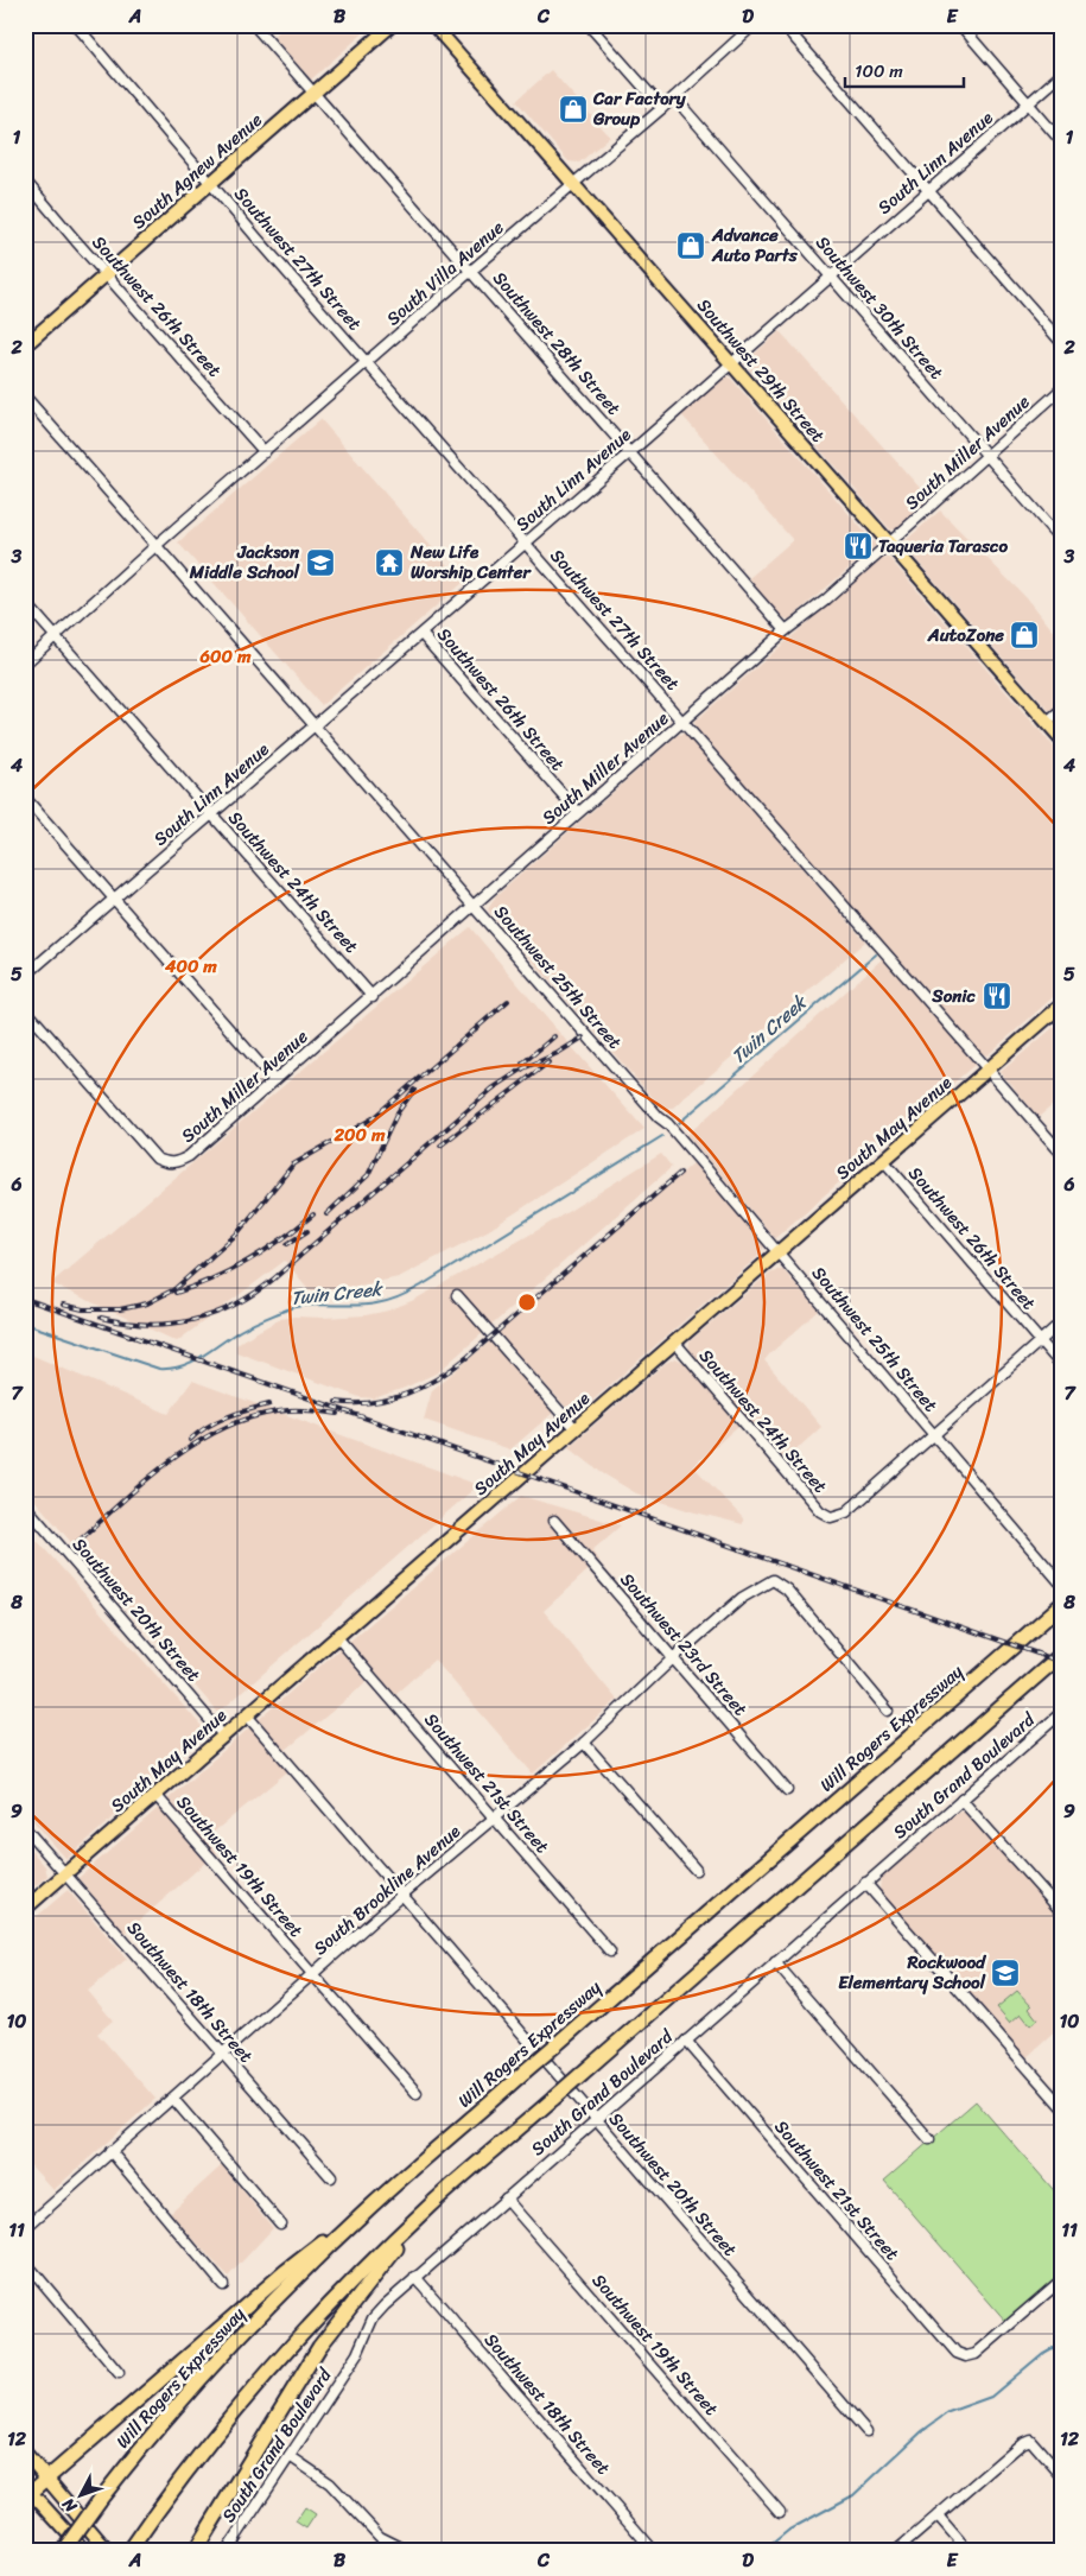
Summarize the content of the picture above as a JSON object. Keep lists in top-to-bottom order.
{
  "streets": {
    "highway": ["Will Rogers Expressway"],
    "main road": ["South Agnew Avenue", "Southwest 29th Street", "South May Avenue"],
    "street": [
      "South Linn Avenue",
      "Southwest 27th Street",
      "South Villa Avenue",
      "Southwest 26th Street",
      "Southwest 30th Street",
      "Southwest 28th Street",
      "South Miller Avenue",
      "Southwest 24th Street",
      "Southwest 25th Street",
      "Southwest 20th Street",
      "Southwest 23rd Street",
      "South Grand Boulevard",
      "Southwest 21st Street",
      "Southwest 19th Street",
      "South Brookline Avenue",
      "Southwest 18th Street"
    ]
  },
  "crossings": [
    ["South Linn Avenue", "Southwest 27th Street"],
    ["South Linn Avenue", "Southwest 26th Street"],
    ["South Linn Avenue", "Southwest 30th Street"],
    ["South Linn Avenue", "Southwest 28th Street"],
    ["South Linn Avenue", "Southwest 29th Street"],
    ["South Linn Avenue", "Southwest 24th Street"],
    ["South Linn Avenue", "Southwest 25th Street"],
    ["South Agnew Avenue", "Southwest 27th Street"],
    ["South Agnew Avenue", "Southwest 26th Street"],
    ["South Agnew Avenue", "Southwest 28th Street"],
    ["Southwest 27th Street", "South Villa Avenue"],
    ["Southwest 27th Street", "South Miller Avenue"],
    ["Southwest 27th Street", "South May Avenue"],
    ["South Villa Avenue", "Southwest 26th Street"],
    ["South Villa Avenue", "Southwest 30th Street"],
    ["South Villa Avenue", "Southwest 28th Street"],
    ["South Villa Avenue", "Southwest 29th Street"],
    ["South Villa Avenue", "Southwest 24th Street"],
    ["South Villa Avenue", "Southwest 25th Street"],
    ["Southwest 26th Street", "South Miller Avenue"],
    ["Southwest 26th Street", "South May Avenue"],
    ["Southwest 30th Street", "South Miller Avenue"],
    ["Southwest 28th Street", "South Miller Avenue"],
    ["Southwest 29th Street", "South Miller Avenue"],
    ["South Miller Avenue", "Southwest 24th Street"],
    ["South Miller Avenue", "Southwest 25th Street"],
    ["Southwest 24th Street", "Southwest 25th Street"],
    ["Southwest 24th Street", "South May Avenue"],
    ["Southwest 25th Street", "South May Avenue"],
    ["South May Avenue", "Southwest 20th Street"],
    ["South May Avenue", "Southwest 21st Street"],
    ["South May Avenue", "Southwest 19th Street"],
    ["South May Avenue", "Southwest 18th Street"],
    ["Southwest 20th Street", "South Grand Boulevard"],
    ["Southwest 20th Street", "South Brookline Avenue"],
    ["Southwest 23rd Street", "South Brookline Avenue"],
    ["South Grand Boulevard", "Southwest 21st Street"],
    ["South Grand Boulevard", "Southwest 19th Street"],
    ["South Grand Boulevard", "Southwest 18th Street"],
    ["Southwest 21st Street", "South Brookline Avenue"],
    ["Southwest 19th Street", "South Brookline Avenue"],
    ["South Brookline Avenue", "Southwest 18th Street"]
  ],
  "water": ["Twin Creek"],
  "places": {
    "shop": ["Car Factory Group", "Advance Auto Parts", "AutoZone"],
    "restaurant": ["Taqueria Tarasco", "Sonic"],
    "school or university": ["Jackson Middle School", "Rockwood Elementary School"],
    "temple": ["New Life Worship Center"]
  },
  "scale_bar": "100 m",
  "north": "bottom left",
  "grid": {
    "columns": [
      "A",
      "B",
      "C",
      "D",
      "E"
    ],
    "rows": [
      "1",
      "2",
      "3",
      "4",
      "5",
      "6",
      "7",
      "8",
      "9",
      "10",
      "11",
      "12"
    ]
  },
  "rings": ["600 m", "400 m", "200 m"]
}
